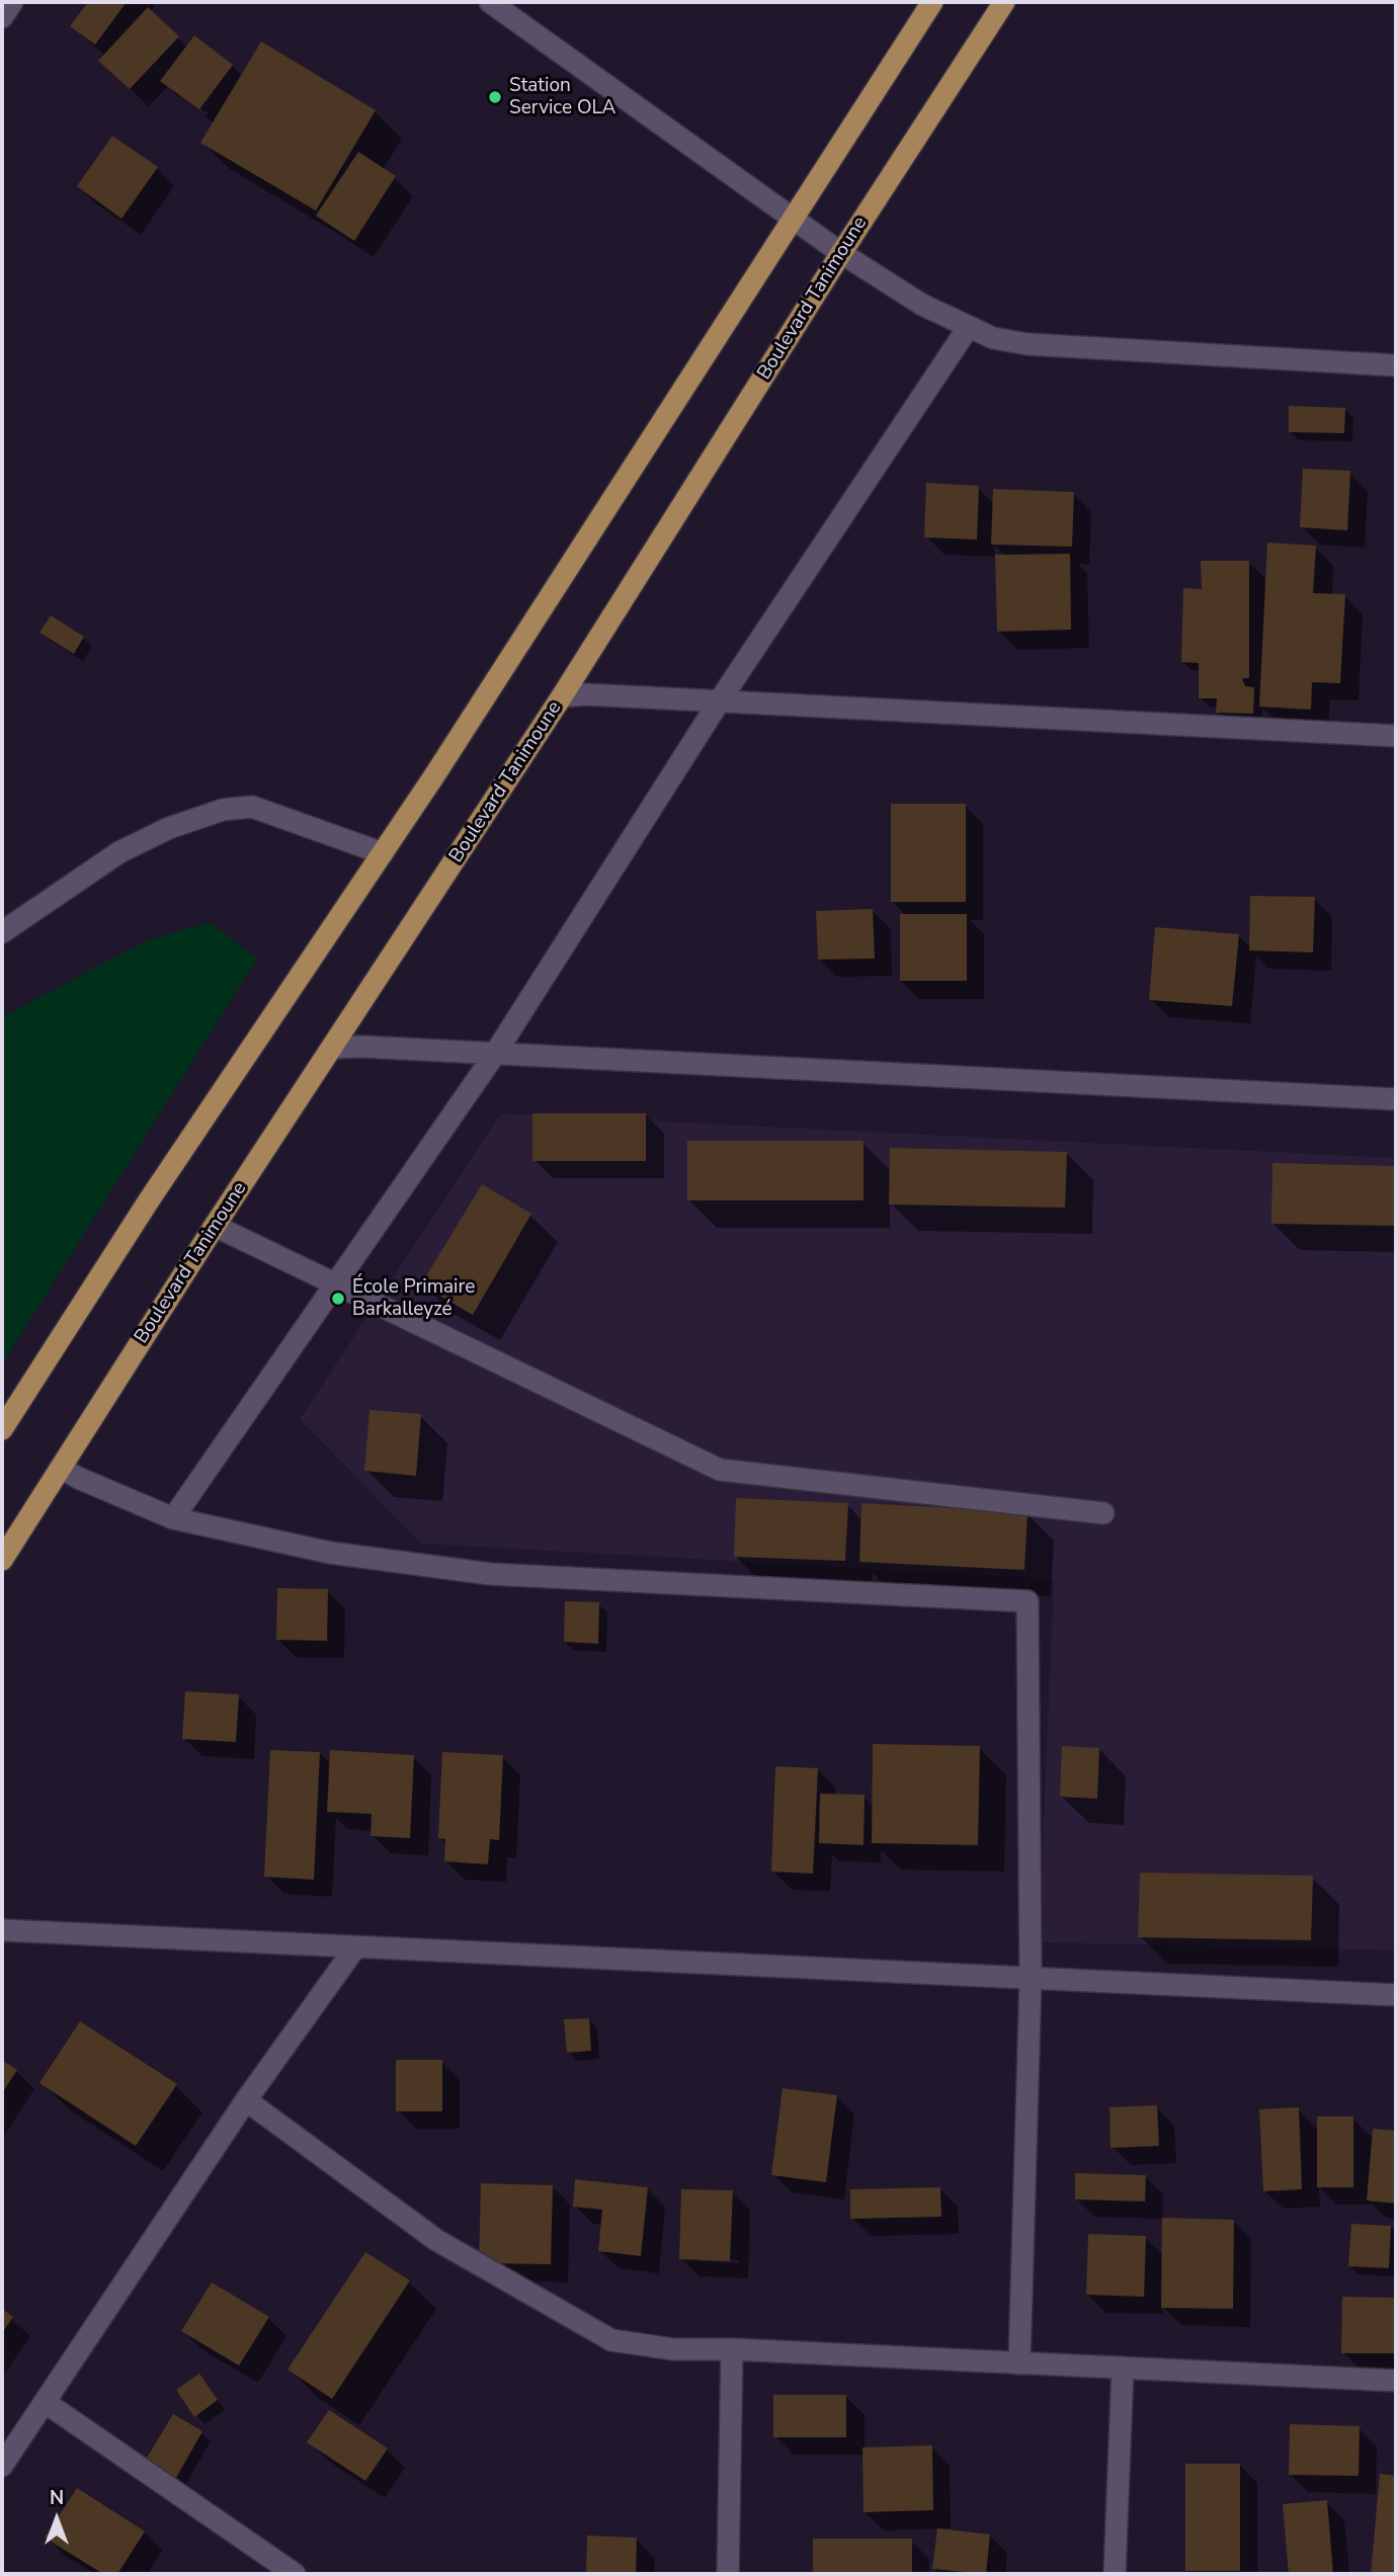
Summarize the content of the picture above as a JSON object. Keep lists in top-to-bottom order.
{
  "streets": {
    "main road": ["Boulevard Tanimoune"]
  },
  "places": ["Station Service OLA", "École Primaire Barkalleyzé"],
  "north": "top"
}
